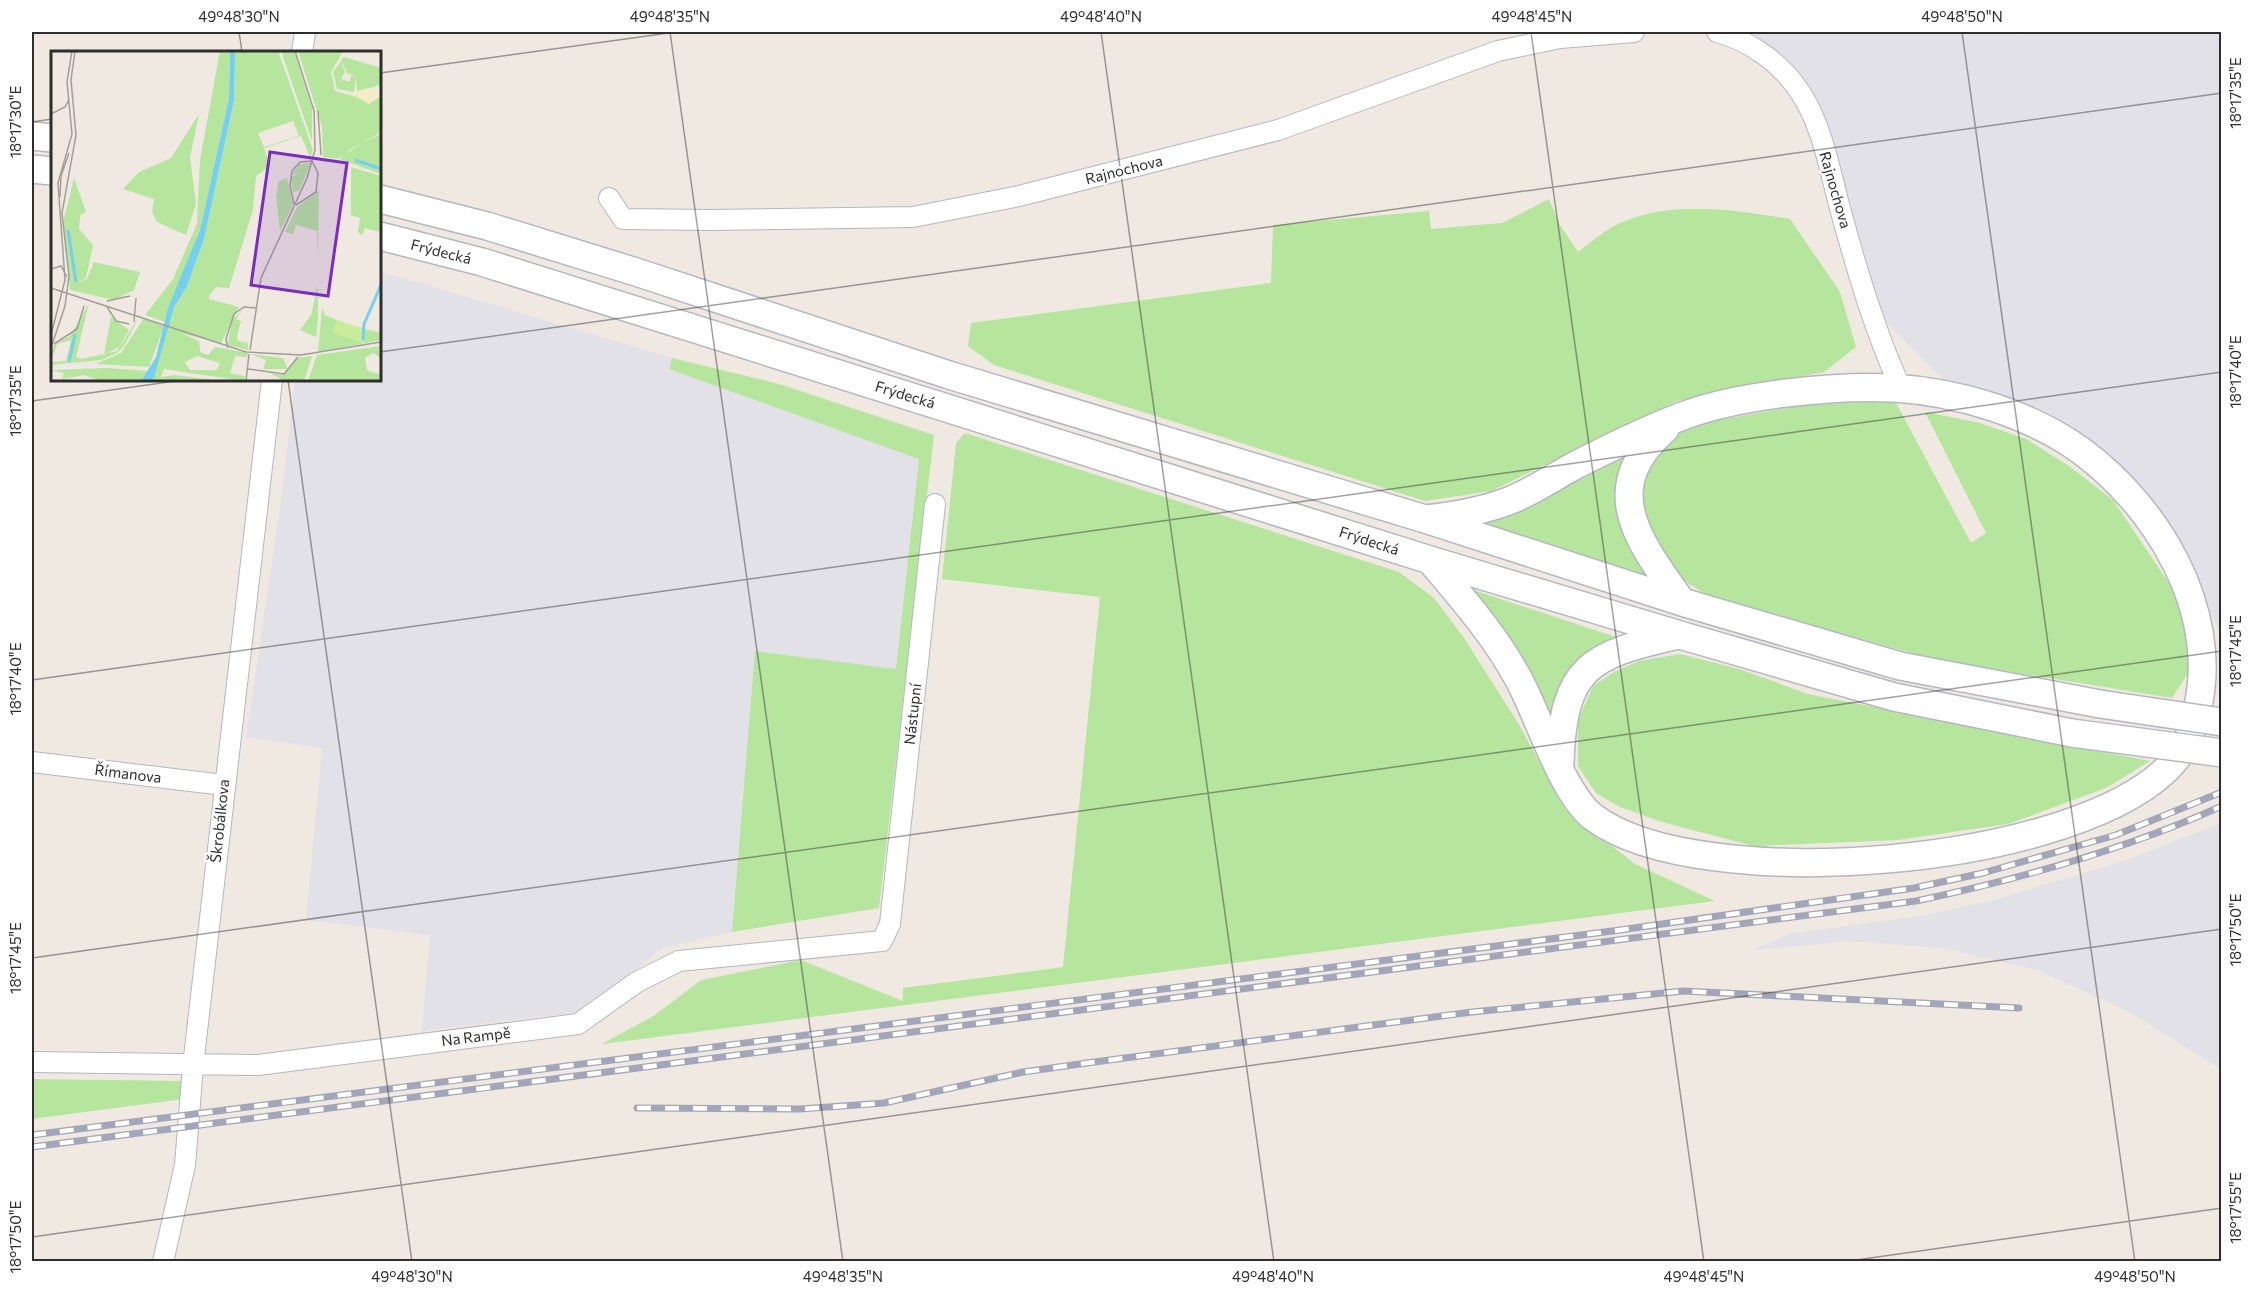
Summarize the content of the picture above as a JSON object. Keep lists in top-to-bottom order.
{
  "streets": {
    "main road": ["Frýdecká"],
    "street": [
      "Rajnochova",
      "Nástupní",
      "Římanova",
      "Škrobálkova",
      "Na Rampě"
    ]
  },
  "crossings": [
    ["Nástupní", "Na Rampě"],
    ["Římanova", "Škrobálkova"],
    ["Škrobálkova", "Na Rampě"]
  ],
  "coordinates": [
    "49°48'30\"N",
    "49°48'35\"N",
    "49°48'40\"N",
    "49°48'45\"N",
    "49°48'50\"N",
    "18°17'35\"E",
    "18°17'30\"E",
    "18°17'40\"E",
    "18°17'45\"E",
    "18°17'50\"E",
    "18°17'55\"E"
  ]
}
